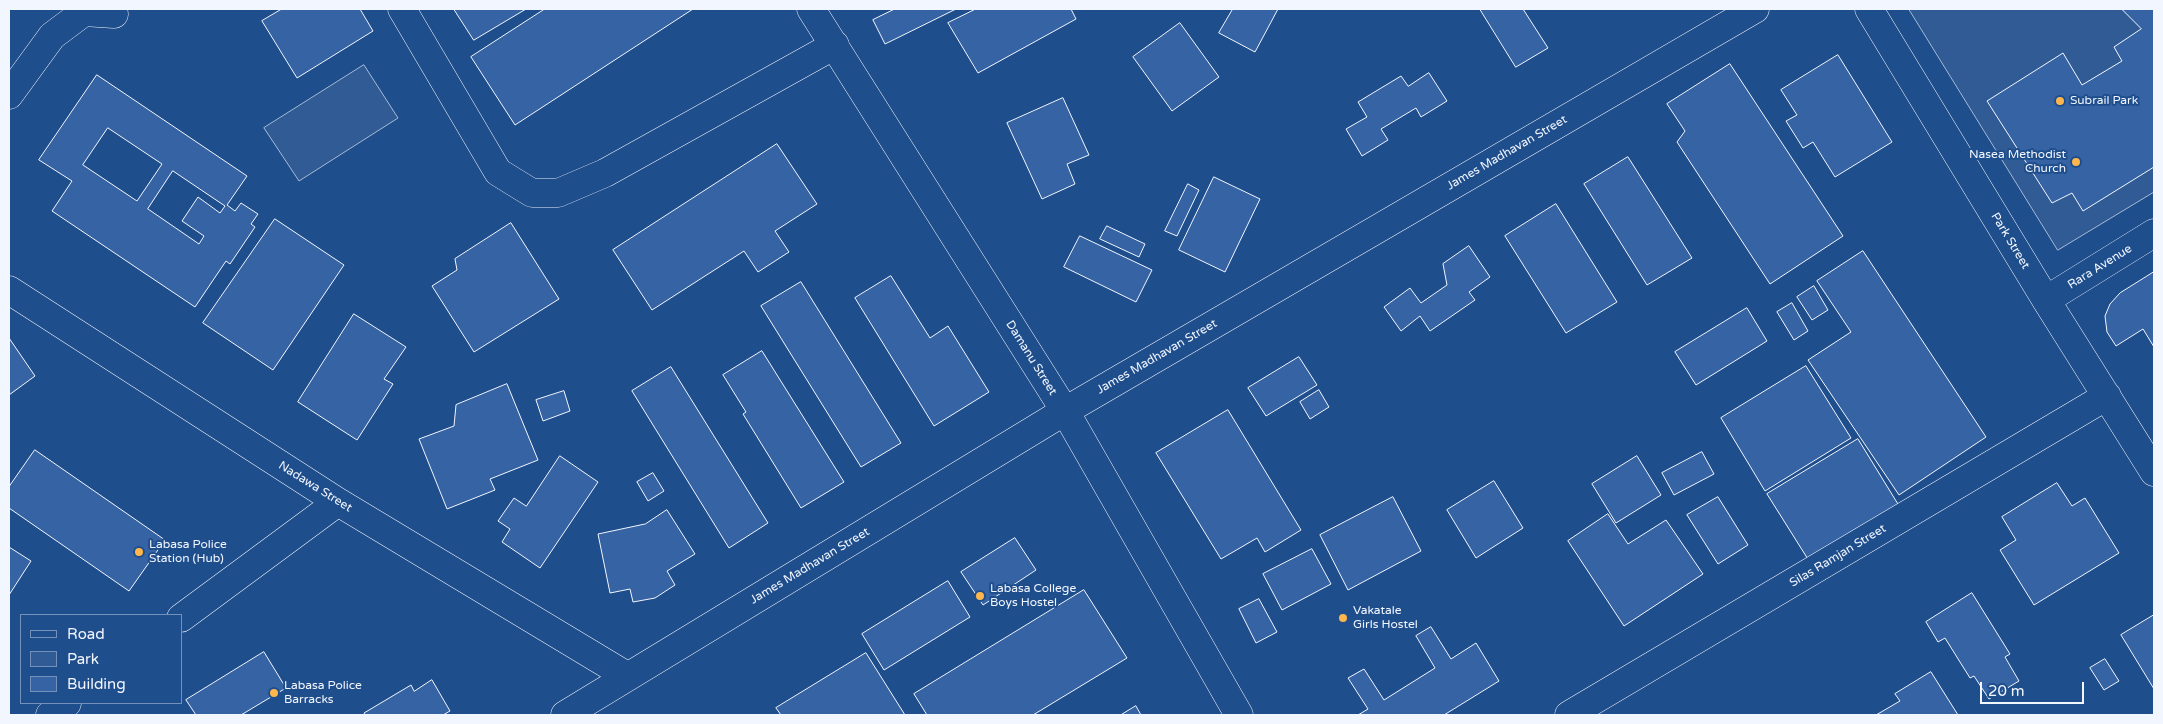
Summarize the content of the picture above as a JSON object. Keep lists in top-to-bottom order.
{
  "streets": {
    "street": [
      "James Madhavan Street",
      "Park Street",
      "Rara Avenue",
      "Damanu Street",
      "Nadawa Street",
      "Silas Ramjan Street"
    ]
  },
  "crossings": [
    ["James Madhavan Street", "Damanu Street"],
    ["James Madhavan Street", "Nadawa Street"],
    ["Park Street", "Rara Avenue"],
    ["Park Street", "Silas Ramjan Street"]
  ],
  "places": [
    "Subrail Park",
    "Nasea Methodist Church",
    "Labasa Police Station (Hub)",
    "Labasa College Boys Hostel",
    "Vakatale Girls Hostel",
    "Labasa Police Barracks"
  ],
  "legend": ["Road", "Park", "Building"],
  "scale_bar": "20 m"
}
